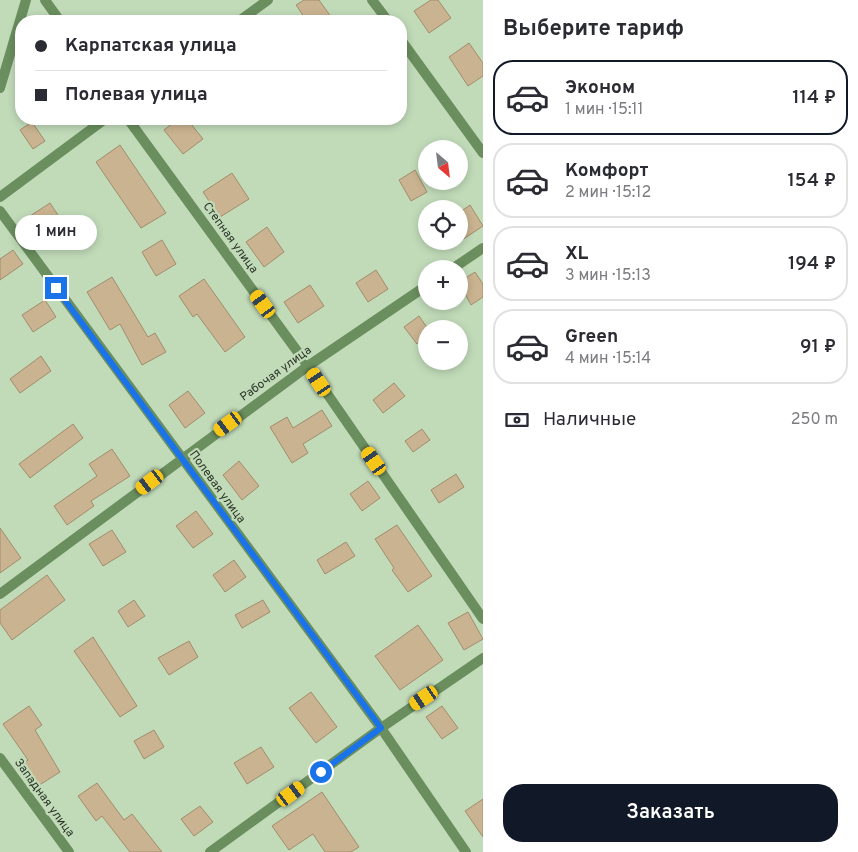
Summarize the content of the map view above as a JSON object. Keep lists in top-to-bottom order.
{
  "streets": {
    "street": [
      "Степная улица",
      "Рабочая улица",
      "Полевая улица",
      "Западная улица"
    ]
  },
  "crossings": [
    ["Степная улица", "Рабочая улица"],
    ["Рабочая улица", "Полевая улица"]
  ],
  "north": "bottom right",
  "page": {
    "heading": "Выберите тариф",
    "banner": ["Карпатская улица", "Полевая улица"],
    "list": [
      {
        "name": "Эконом",
        "note": "1 мин · 15:11",
        "value": "114 ₽"
      },
      {
        "name": "Комфорт",
        "note": "2 мин · 15:12",
        "value": "154 ₽"
      },
      {
        "name": "XL",
        "note": "3 мин · 15:13",
        "value": "194 ₽"
      },
      {
        "name": "Green",
        "note": "4 мин · 15:14",
        "value": "91 ₽"
      }
    ],
    "map_buttons": ["+", "−"],
    "bubble": "1 мин",
    "pay": ["Наличные", "250 m"],
    "buttons": "Заказать"
  }
}
